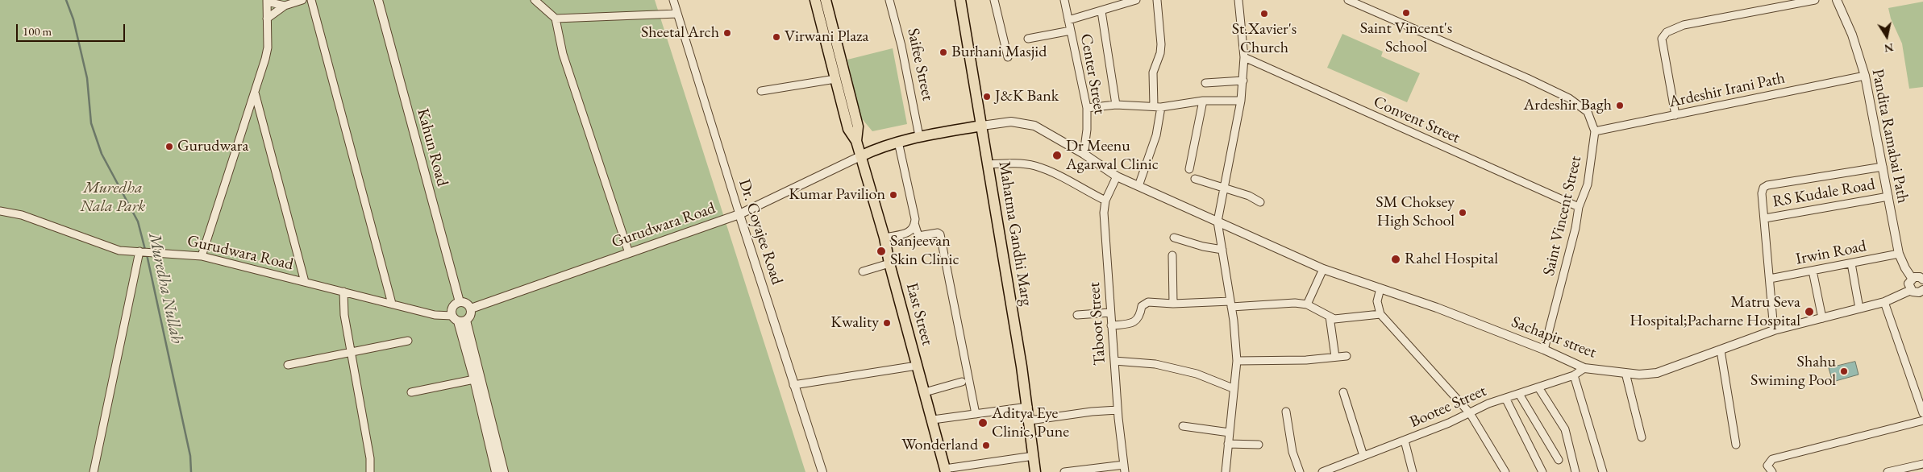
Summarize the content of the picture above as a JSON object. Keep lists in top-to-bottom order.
{
  "streets": {
    "main road": ["Mahatma Gandhi Marg", "East Street"],
    "street": [
      "Saifee Street",
      "Center Street",
      "Ardeshir Irani Path",
      "Convent Street",
      "Pandita Ramabai Path",
      "Kahun Road",
      "RS Kudale Road",
      "Saint Vincent Street",
      "Gurudwara Road",
      "Dr. Coyajee Road",
      "Irwin Road",
      "Taboot Street",
      "Sachapir street",
      "Bootee Street"
    ]
  },
  "crossings": [
    ["Ardeshir Irani Path", "Pandita Ramabai Path"],
    ["Ardeshir Irani Path", "Saint Vincent Street"],
    ["Convent Street", "Saint Vincent Street"],
    ["Pandita Ramabai Path", "RS Kudale Road"],
    ["Pandita Ramabai Path", "Irwin Road"],
    ["Kahun Road", "Gurudwara Road"],
    ["Saint Vincent Street", "Sachapir street"],
    ["Gurudwara Road", "Dr. Coyajee Road"],
    ["Gurudwara Road", "East Street"],
    ["Sachapir street", "Bootee Street"]
  ],
  "water": ["Muredha Nullah"],
  "parks": ["Muredha Nala Park"],
  "places": [
    "Saint Vincent's School",
    "St.Xavier's Church",
    "Sheetal Arch",
    "Virwani Plaza",
    "Burhani Masjid",
    "J&K Bank",
    "Ardeshir Bagh",
    "Gurudwara",
    "Dr Meenu Agarwal Clinic",
    "Kumar Pavilion",
    "SM Choksey High School",
    "Sanjeevan Skin Clinic",
    "Rahel Hospital",
    "Matru Seva Hospital;Pacharne Hospital",
    "Kwality",
    "Shahu Swiming Pool",
    "Aditya Eye Clinic, Pune",
    "Wonderland"
  ],
  "scale_bar": "100 m",
  "north": "bottom"
}
